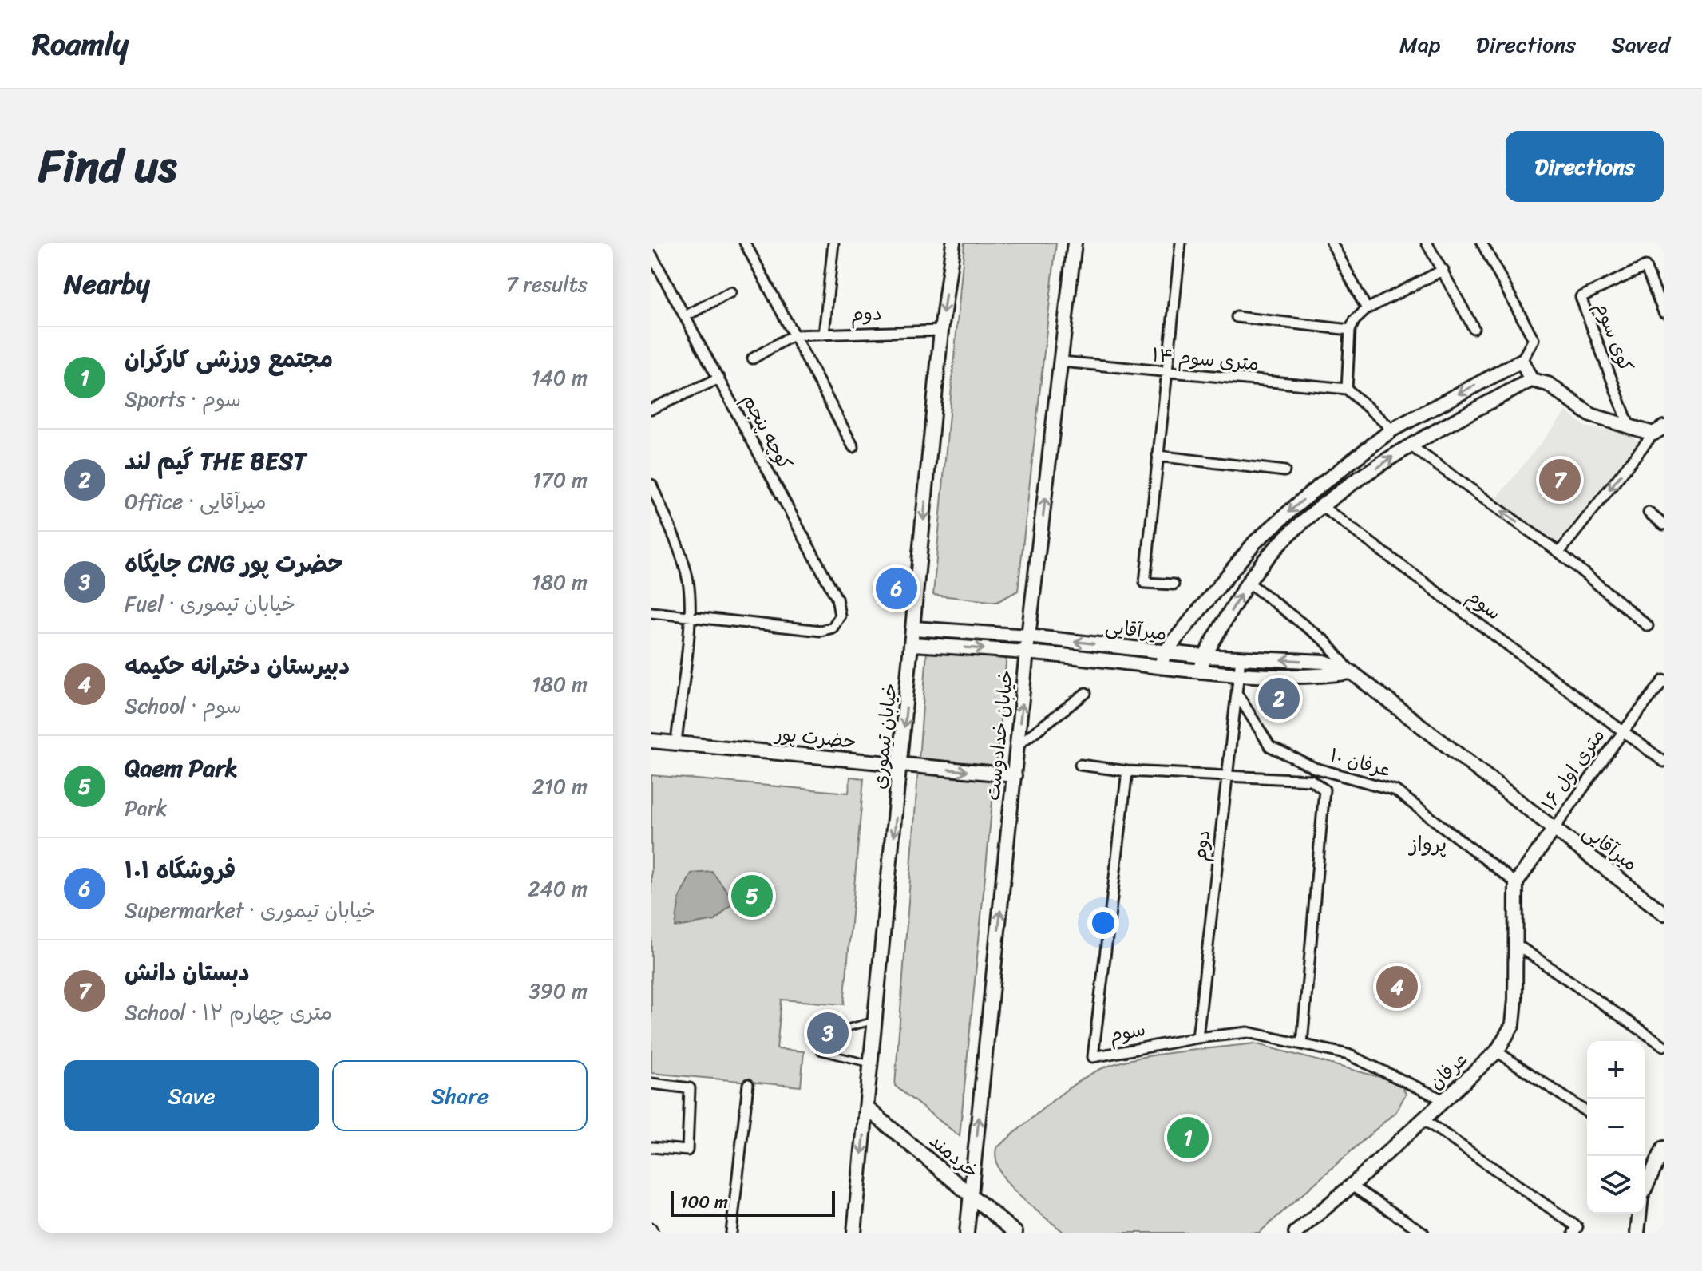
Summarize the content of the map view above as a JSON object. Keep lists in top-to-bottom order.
{
  "streets": {
    "street": [
      "دوم",
      "کوی سوم",
      "۱۴ متری سوم",
      "کوچه پنجم",
      "سوم",
      "میرآقایی",
      "خیابان خدادوست",
      "خیابان تیموری",
      "حضرت پور",
      "عرفان ۱۰",
      "۱۶ متری اول",
      "عرفان",
      "خردمند"
    ]
  },
  "crossings": [
    ["دوم", "سوم"],
    ["دوم", "میرآقایی"],
    ["دوم", "خیابان تیموری"],
    ["دوم", "عرفان ۱۰"],
    ["۱۴ متری سوم", "خیابان خدادوست"],
    ["سوم", "۱۶ متری اول"],
    ["سوم", "عرفان"],
    ["میرآقایی", "خیابان خدادوست"],
    ["میرآقایی", "خیابان تیموری"],
    ["میرآقایی", "۱۶ متری اول"],
    ["خیابان خدادوست", "حضرت پور"],
    ["خیابان خدادوست", "خردمند"],
    ["خیابان تیموری", "حضرت پور"],
    ["خیابان تیموری", "خردمند"],
    ["عرفان ۱۰", "۱۶ متری اول"],
    ["عرفان ۱۰", "عرفان"],
    ["۱۶ متری اول", "عرفان"]
  ],
  "one_way": ["خیابان خدادوست", "خیابان تیموری"],
  "districts": ["پرواز"],
  "scale_bar": "100 m",
  "page": {
    "header": "Roamly",
    "nav": ["Map", "Directions", "Saved"],
    "title": "Find us",
    "buttons": [
      "Directions",
      ["Save", "Share"]
    ],
    "heading": ["Nearby", "7 results"],
    "list": [
      {
        "mark": "1",
        "name": "مجتمع ورزشی کارگران",
        "note": "Sports · سوم",
        "value": "140 m"
      },
      {
        "mark": "2",
        "name": "گیم لند THE BEST",
        "note": "Office · میرآقایی",
        "value": "170 m"
      },
      {
        "mark": "3",
        "name": "جایگاه CNG حضرت پور",
        "note": "Fuel · خیابان تیموری",
        "value": "180 m"
      },
      {
        "mark": "4",
        "name": "دبیرستان دخترانه حکیمه",
        "note": "School · سوم",
        "value": "180 m"
      },
      {
        "mark": "5",
        "name": "Qaem Park",
        "note": "Park",
        "value": "210 m"
      },
      {
        "mark": "6",
        "name": "فروشگاه ۱۰۱",
        "note": "Supermarket · خیابان تیموری",
        "value": "240 m"
      },
      {
        "mark": "7",
        "name": "دبستان دانش",
        "note": "School · ۱۲ متری چهارم",
        "value": "390 m"
      }
    ],
    "pins": [
      "7",
      "6",
      "2",
      "5",
      "4",
      "3",
      "1"
    ],
    "map_buttons": ["+", "−"],
    "scale": "100 m"
  }
}
